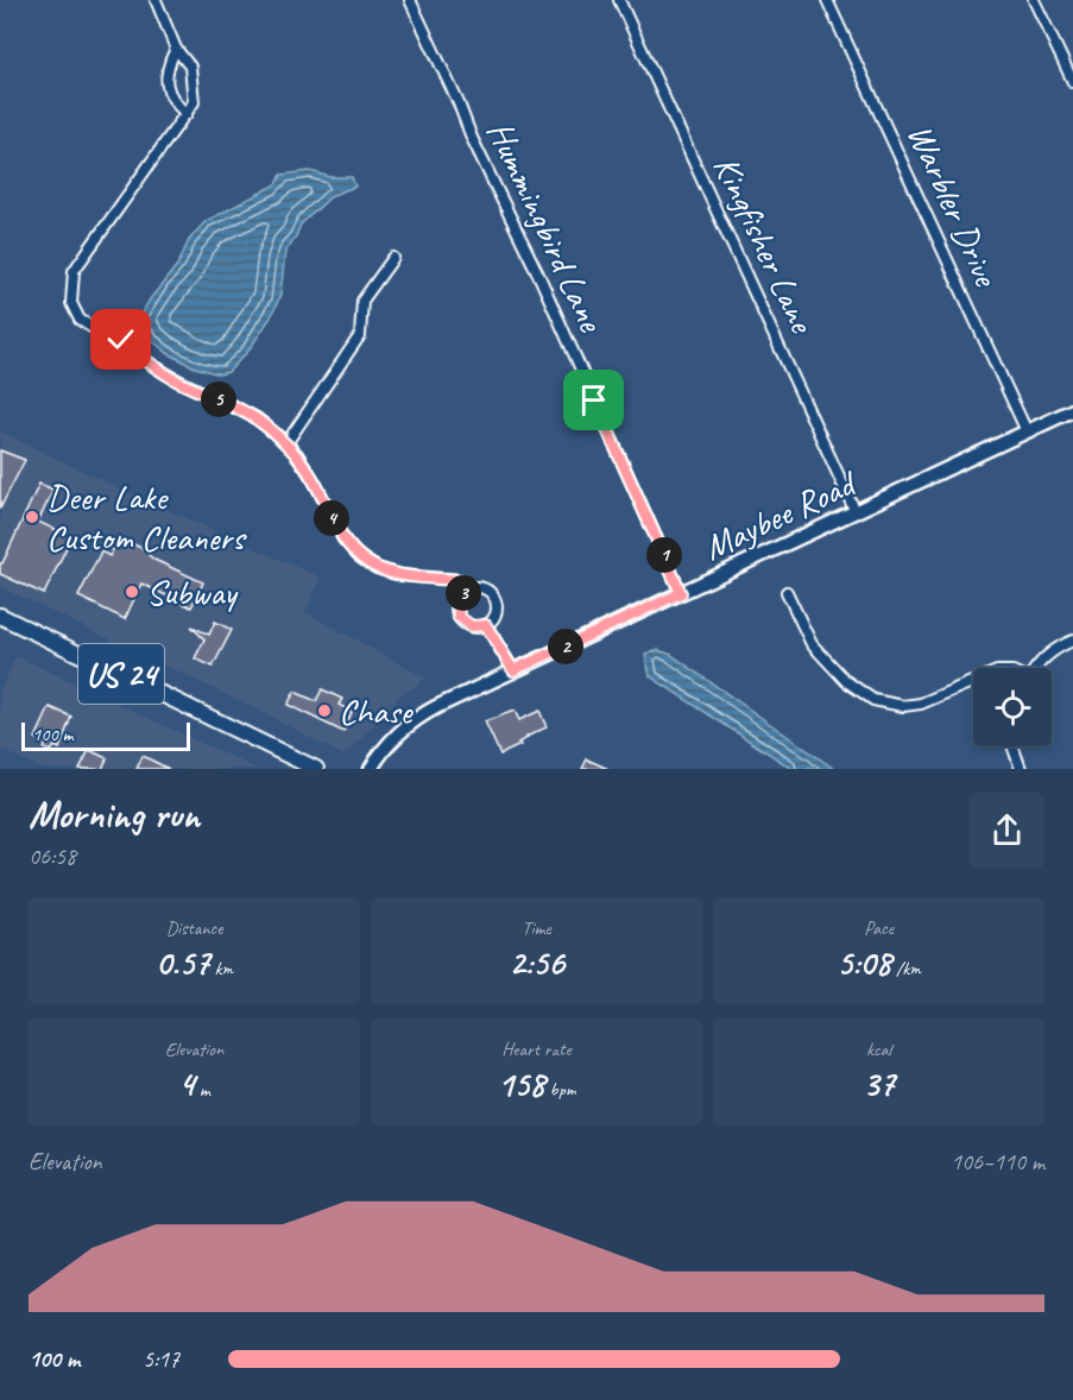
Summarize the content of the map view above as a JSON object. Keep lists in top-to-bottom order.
{
  "streets": {
    "main road": ["Maybee Road", "US 24"],
    "street": ["Warbler Drive", "Hummingbird Lane", "Kingfisher Lane"]
  },
  "crossings": [
    ["Warbler Drive", "Maybee Road"],
    ["Hummingbird Lane", "Maybee Road"],
    ["Kingfisher Lane", "Maybee Road"]
  ],
  "places": ["Deer Lake Custom Cleaners", "Subway", "Chase"],
  "scale_bar": "100 m",
  "page": {
    "pins": [
      "5",
      "4",
      "1",
      "3",
      "2"
    ],
    "scale": "100 m",
    "heading": ["Morning run", "06:58"],
    "stats": [
      ["Distance", "0.57 km"],
      ["Time", "2:56"],
      ["Pace", "5:08 /km"],
      ["Elevation", "4 m"],
      ["Heart rate", "158 bpm"],
      ["kcal", "37"]
    ],
    "chart": ["Elevation", "106–110 m"],
    "list": [
      {
        "name": "100 m",
        "note": "5:17"
      }
    ]
  }
}
